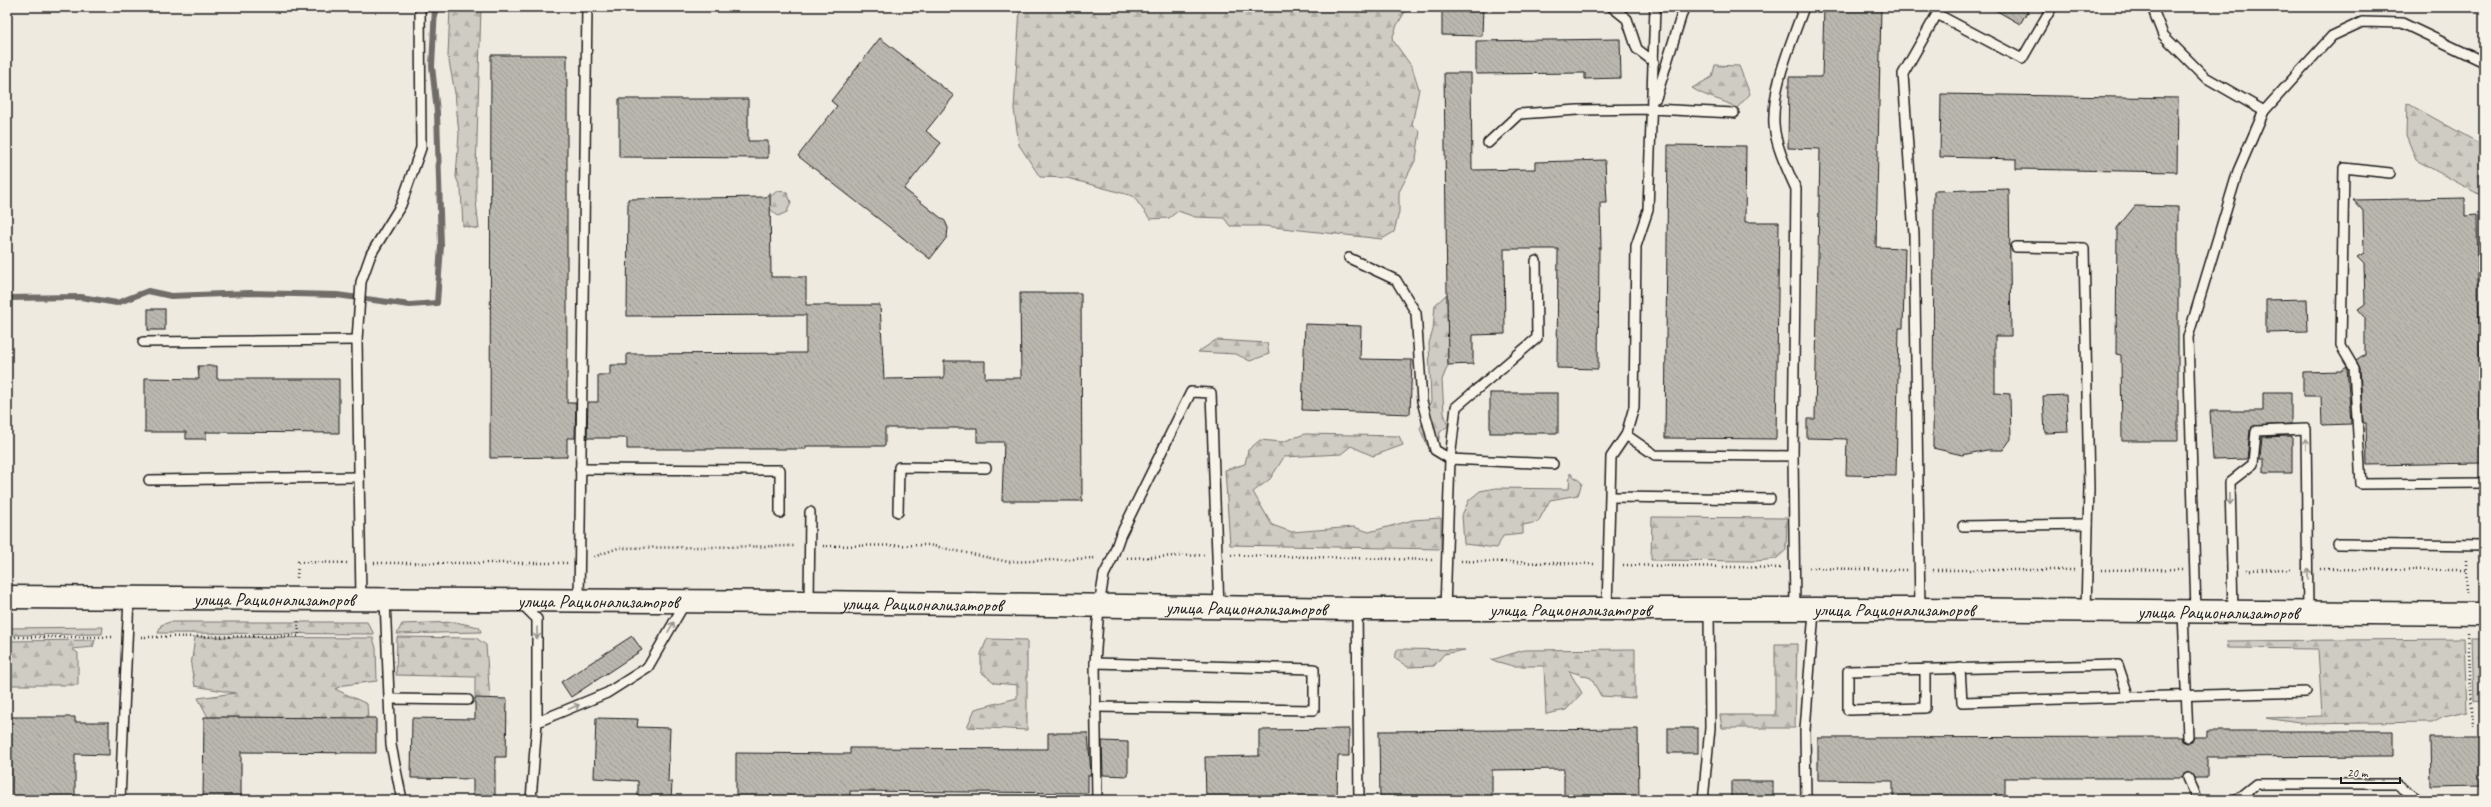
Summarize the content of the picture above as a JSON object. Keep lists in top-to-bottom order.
{
  "streets": {
    "main road": ["улица Рационализаторов"]
  },
  "scale_bar": "20 m"
}
